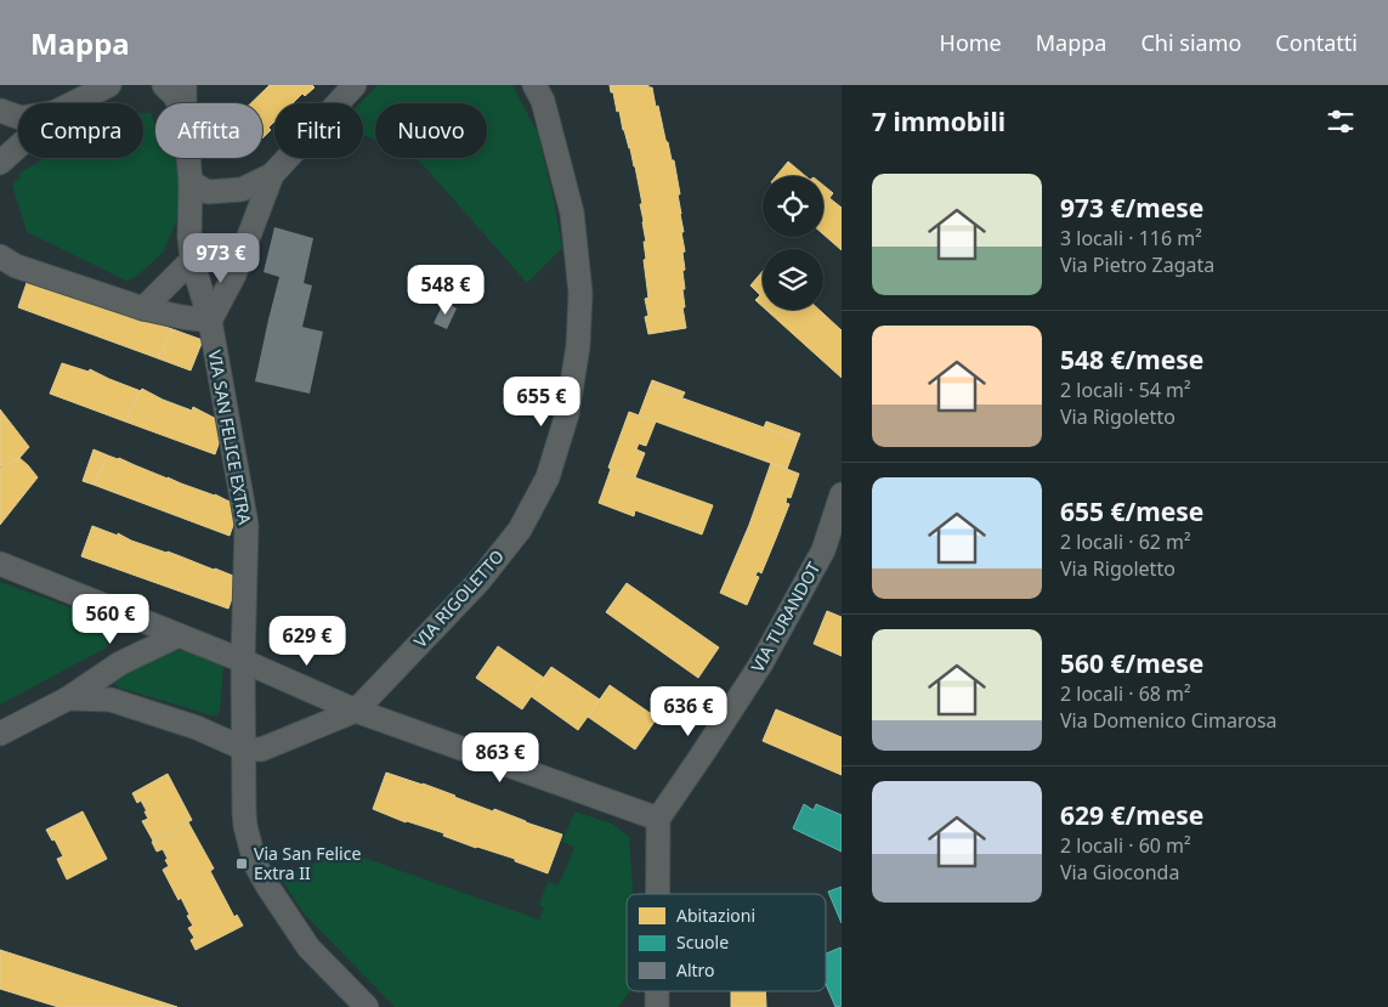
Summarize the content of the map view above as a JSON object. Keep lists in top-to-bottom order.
{
  "streets": {
    "street": ["VIA SAN FELICE EXTRA", "VIA RIGOLETTO", "VIA TURANDOT"]
  },
  "places": {
    "transit": ["Via San Felice Extra II"]
  },
  "legend": ["Abitazioni", "Scuole", "Altro"],
  "page": {
    "header": "Mappa",
    "nav": [
      "Home",
      "Mappa",
      "Chi siamo",
      "Contatti"
    ],
    "heading": "7 immobili",
    "chip": [
      "Compra",
      "Affitta",
      "Filtri",
      "Nuovo"
    ],
    "list": [
      {
        "name": "973 €/mese",
        "note": "3 locali · 116 m² · Via Pietro Zagata"
      },
      {
        "name": "548 €/mese",
        "note": "2 locali · 54 m² · Via Rigoletto"
      },
      {
        "name": "655 €/mese",
        "note": "2 locali · 62 m² · Via Rigoletto"
      },
      {
        "name": "560 €/mese",
        "note": "2 locali · 68 m² · Via Domenico Cimarosa"
      },
      {
        "name": "629 €/mese",
        "note": "2 locali · 60 m² · Via Gioconda"
      }
    ],
    "price": [
      "973 €",
      "548 €",
      "655 €",
      "560 €",
      "629 €",
      "636 €",
      "863 €"
    ]
  }
}
